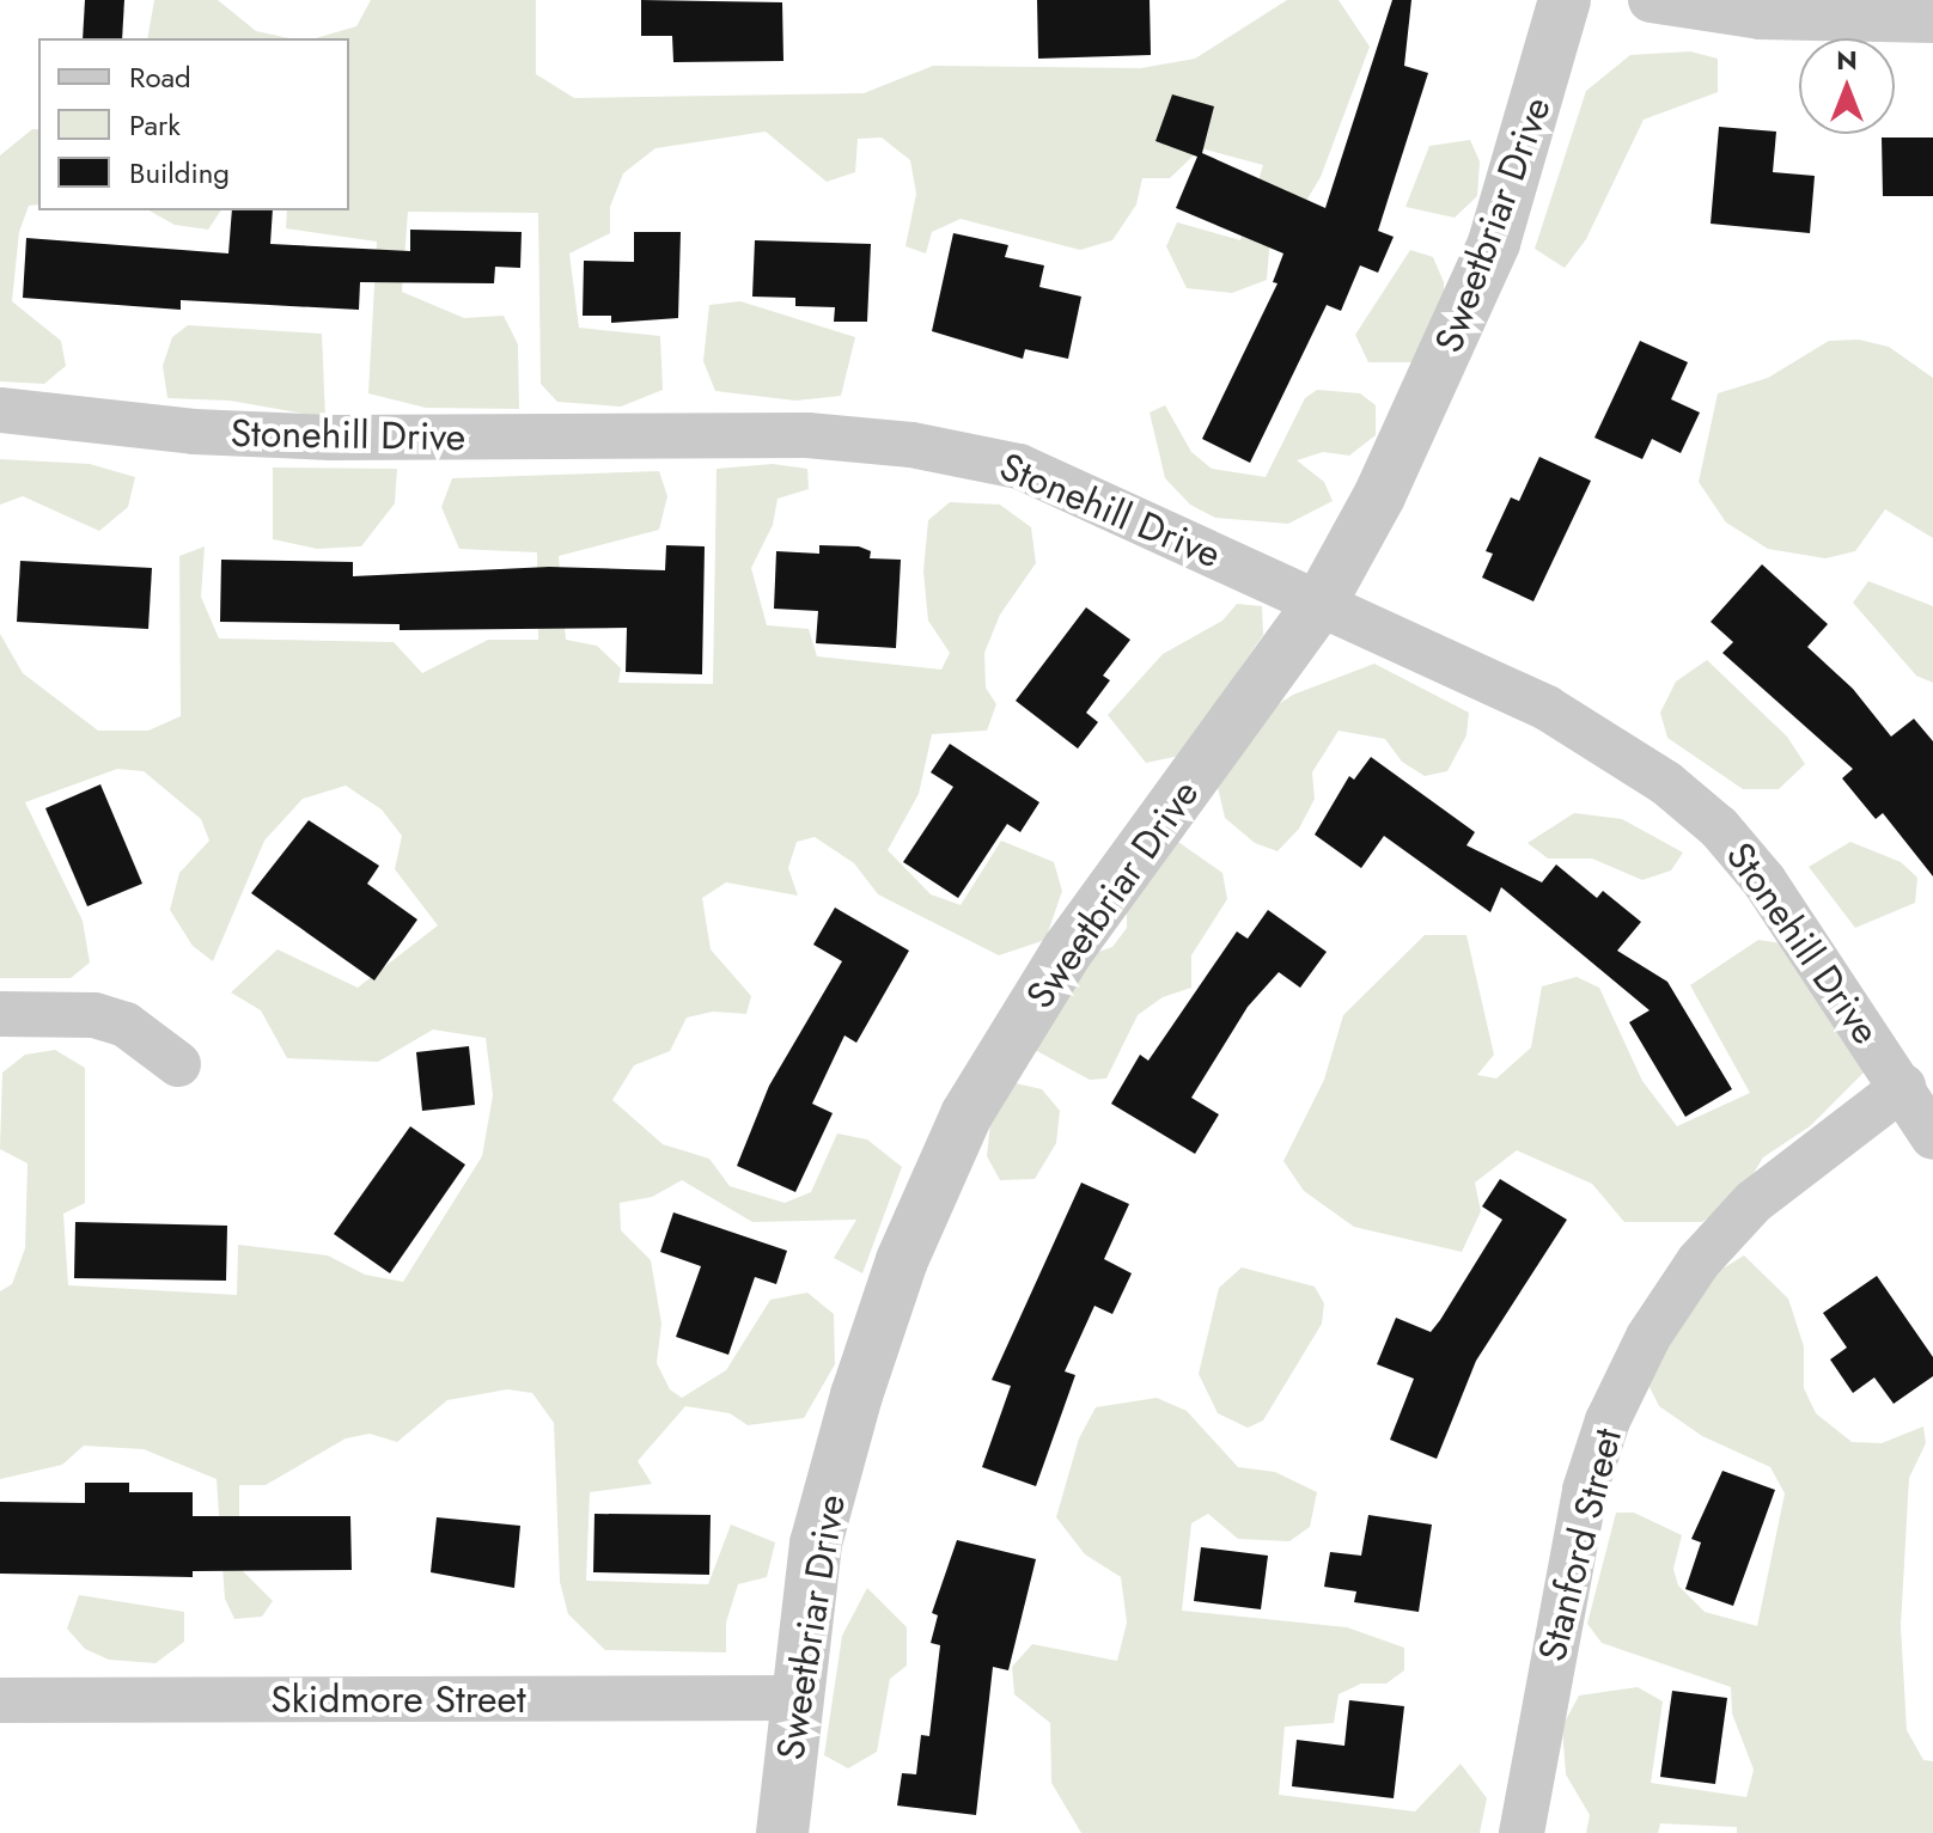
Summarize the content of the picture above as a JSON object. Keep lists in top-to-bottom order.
{
  "streets": {
    "street": [
      "Sweetbriar Drive",
      "Stonehill Drive",
      "Stanford Street",
      "Skidmore Street"
    ]
  },
  "crossings": [
    ["Sweetbriar Drive", "Stonehill Drive"],
    ["Sweetbriar Drive", "Skidmore Street"],
    ["Stonehill Drive", "Stanford Street"]
  ],
  "legend": ["Road", "Park", "Building"],
  "north": "top"
}
